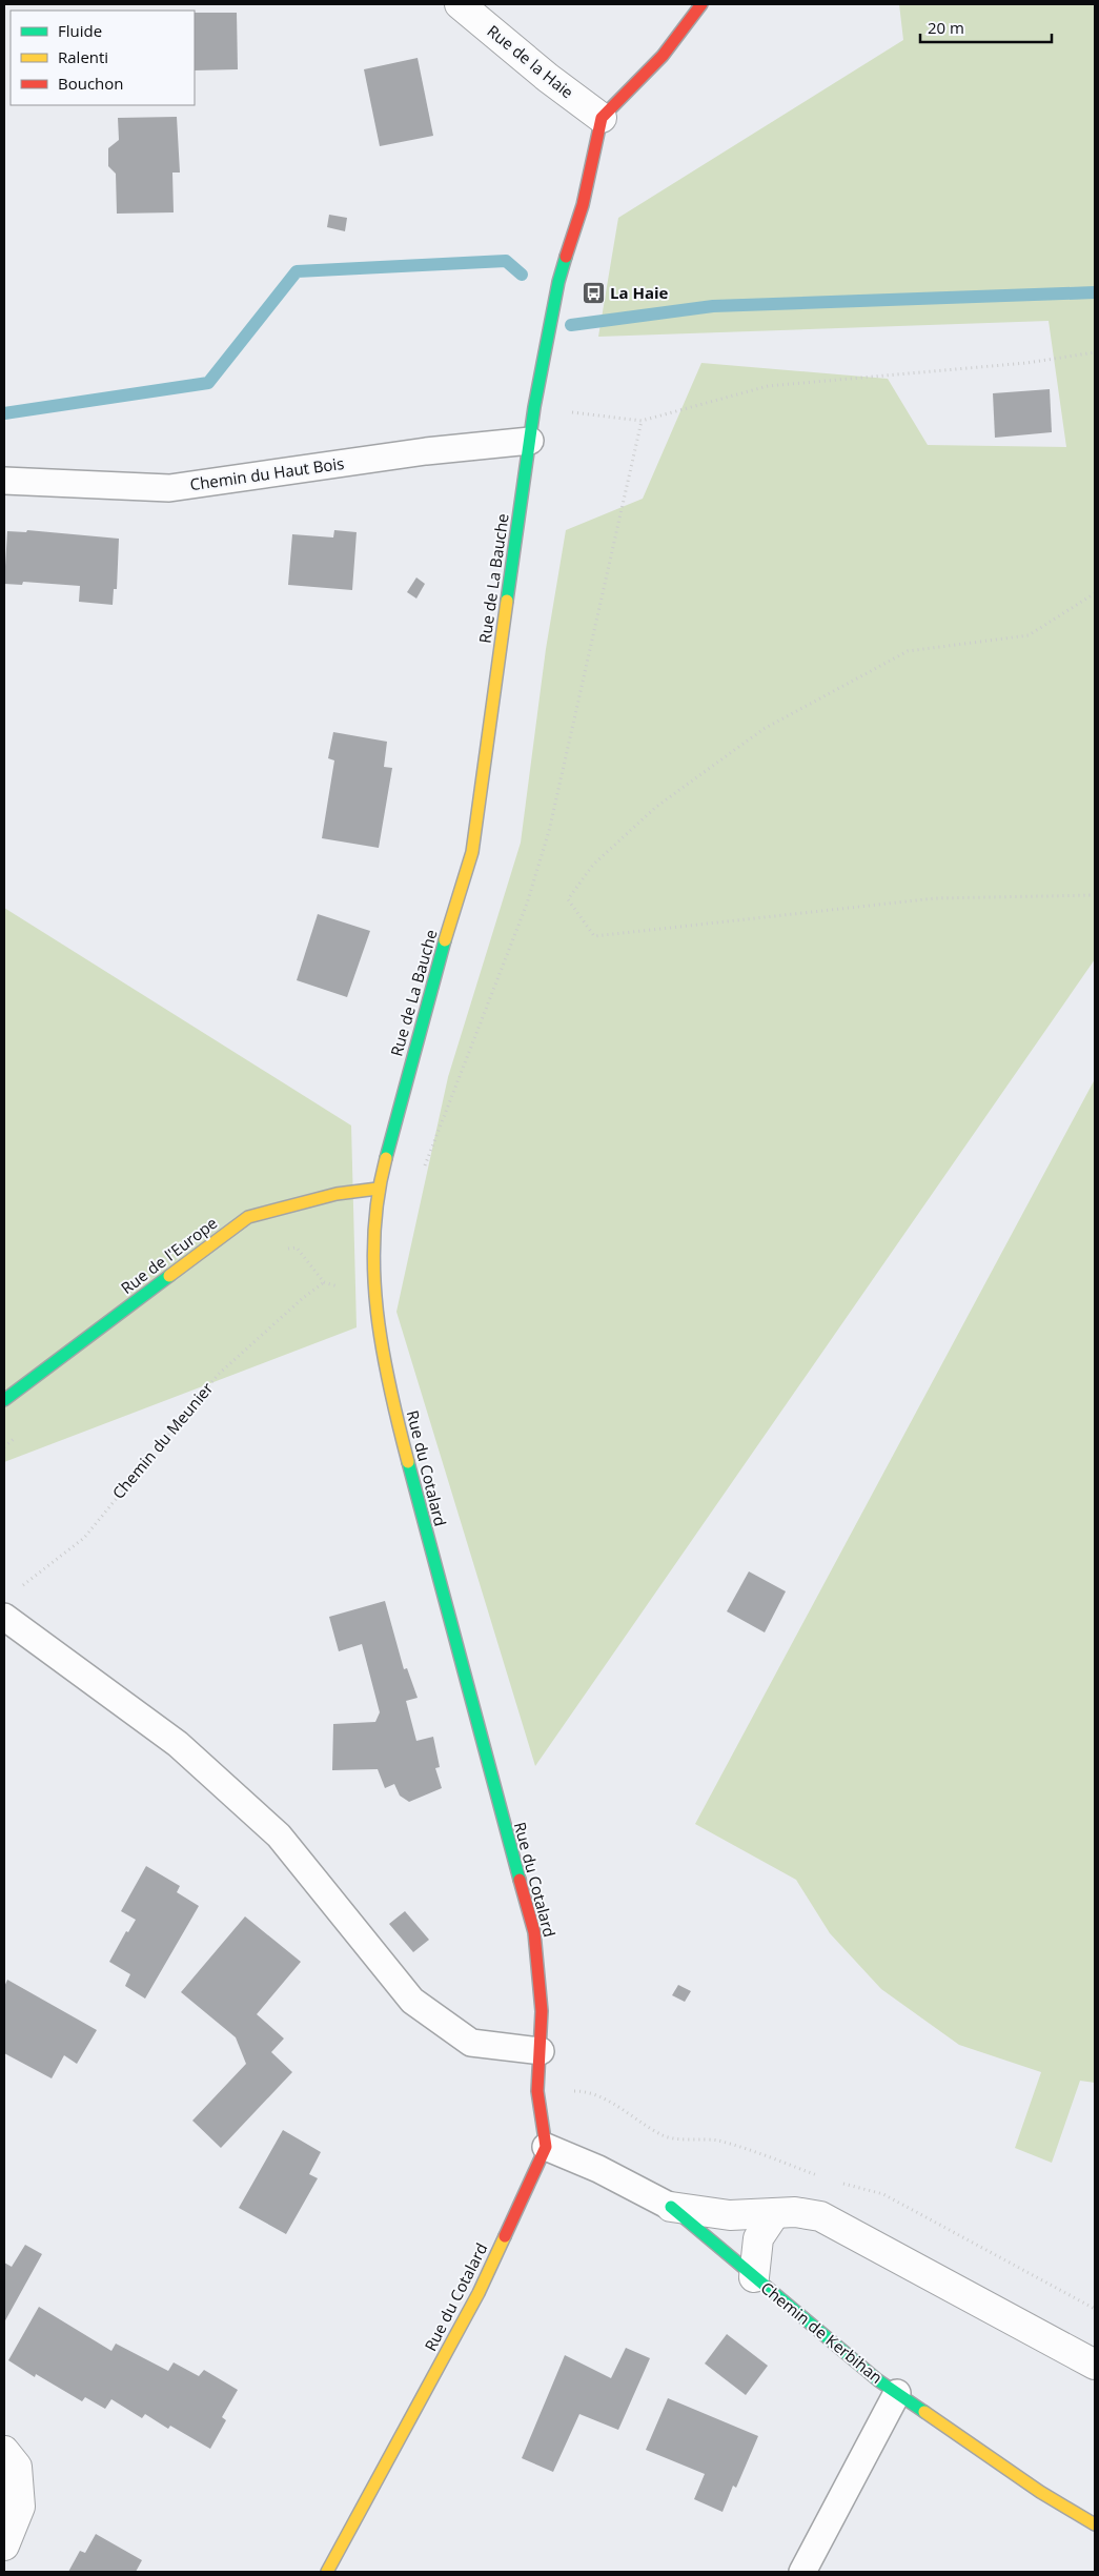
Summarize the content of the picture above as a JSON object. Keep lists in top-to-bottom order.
{
  "streets": {
    "street": [
      "Rue de la Haie",
      "Rue de La Bauche",
      "Rue de l'Europe",
      "Rue du Cotalard",
      "Chemin de Kerbihan"
    ],
    "lane": ["Chemin du Haut Bois"],
    "path": ["Chemin du Meunier"]
  },
  "crossings": [
    ["Rue de la Haie", "Rue de La Bauche"],
    ["Chemin du Haut Bois", "Rue de La Bauche"],
    ["Rue de La Bauche", "Rue de l'Europe"],
    ["Rue de La Bauche", "Rue du Cotalard"],
    ["Rue de l'Europe", "Rue du Cotalard"],
    ["Rue du Cotalard", "Chemin de Kerbihan"]
  ],
  "places": {
    "bus stop": ["La Haie"]
  },
  "legend": ["Fluide", "Ralenti", "Bouchon"],
  "scale_bar": "20 m"
}
